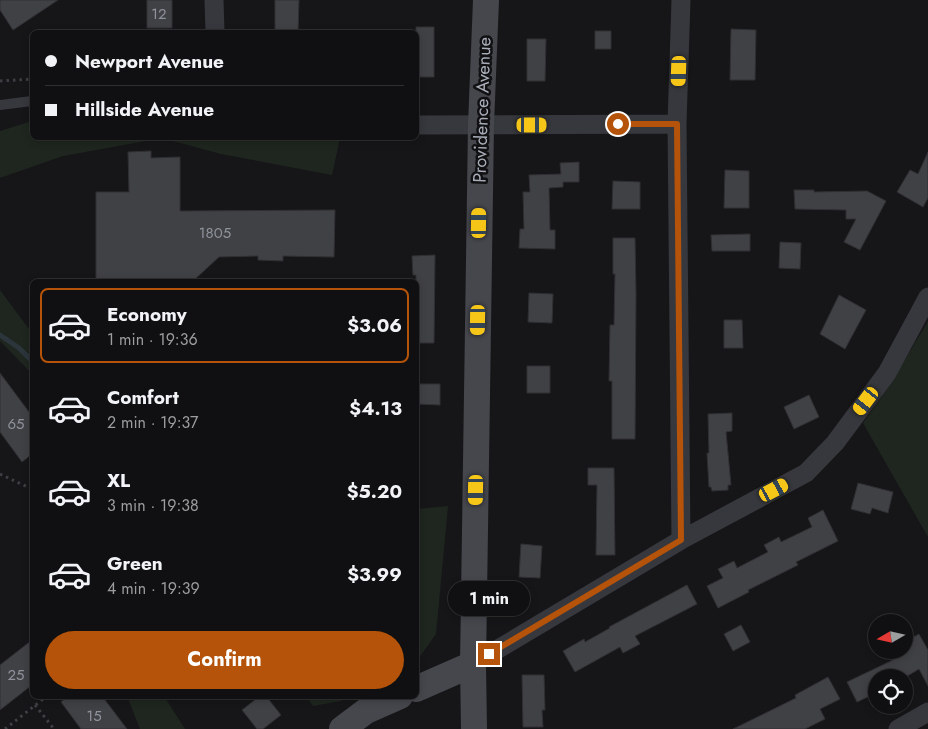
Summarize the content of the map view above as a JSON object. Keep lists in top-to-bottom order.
{
  "streets": {
    "street": ["Providence Avenue"]
  },
  "house_numbers": [
    "12",
    "1805",
    "65",
    "25",
    "15"
  ],
  "north": "left",
  "page": {
    "banner": ["Newport Avenue", "Hillside Avenue"],
    "list": [
      {
        "name": "Economy",
        "note": "1 min · 19:36",
        "value": "$3.06"
      },
      {
        "name": "Comfort",
        "note": "2 min · 19:37",
        "value": "$4.13"
      },
      {
        "name": "XL",
        "note": "3 min · 19:38",
        "value": "$5.20"
      },
      {
        "name": "Green",
        "note": "4 min · 19:39",
        "value": "$3.99"
      }
    ],
    "bubble": "1 min",
    "buttons": "Confirm"
  }
}
